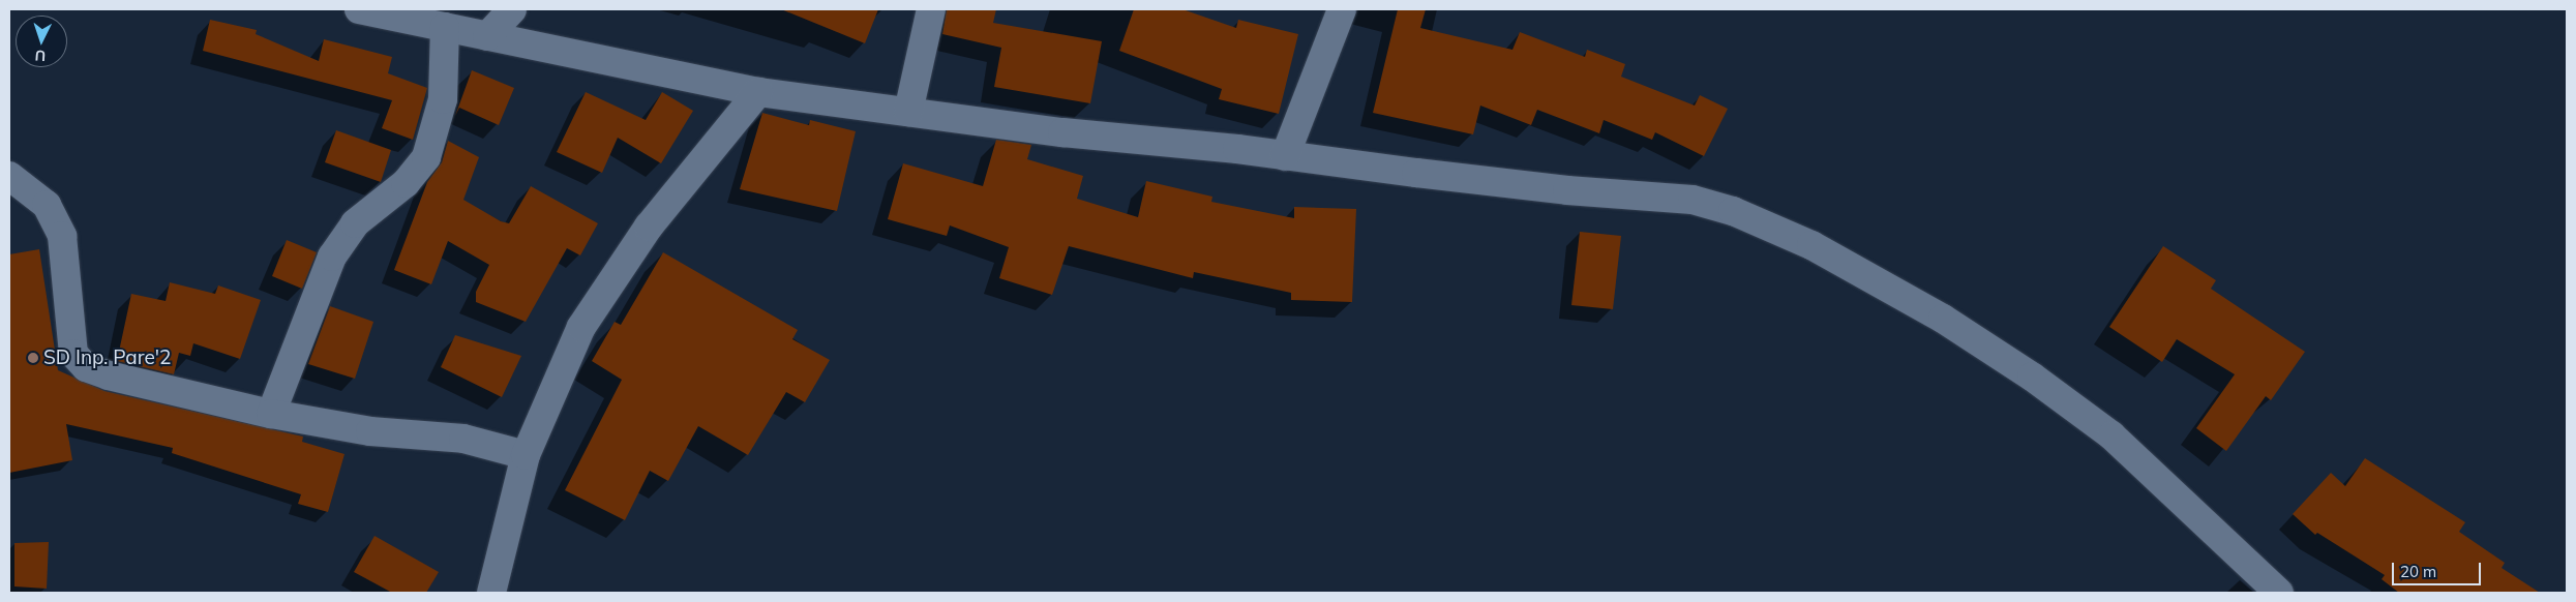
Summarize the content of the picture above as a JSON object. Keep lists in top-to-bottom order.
{
  "places": ["SD Inp. Pare'2"],
  "scale_bar": "20 m",
  "north": "bottom"
}
